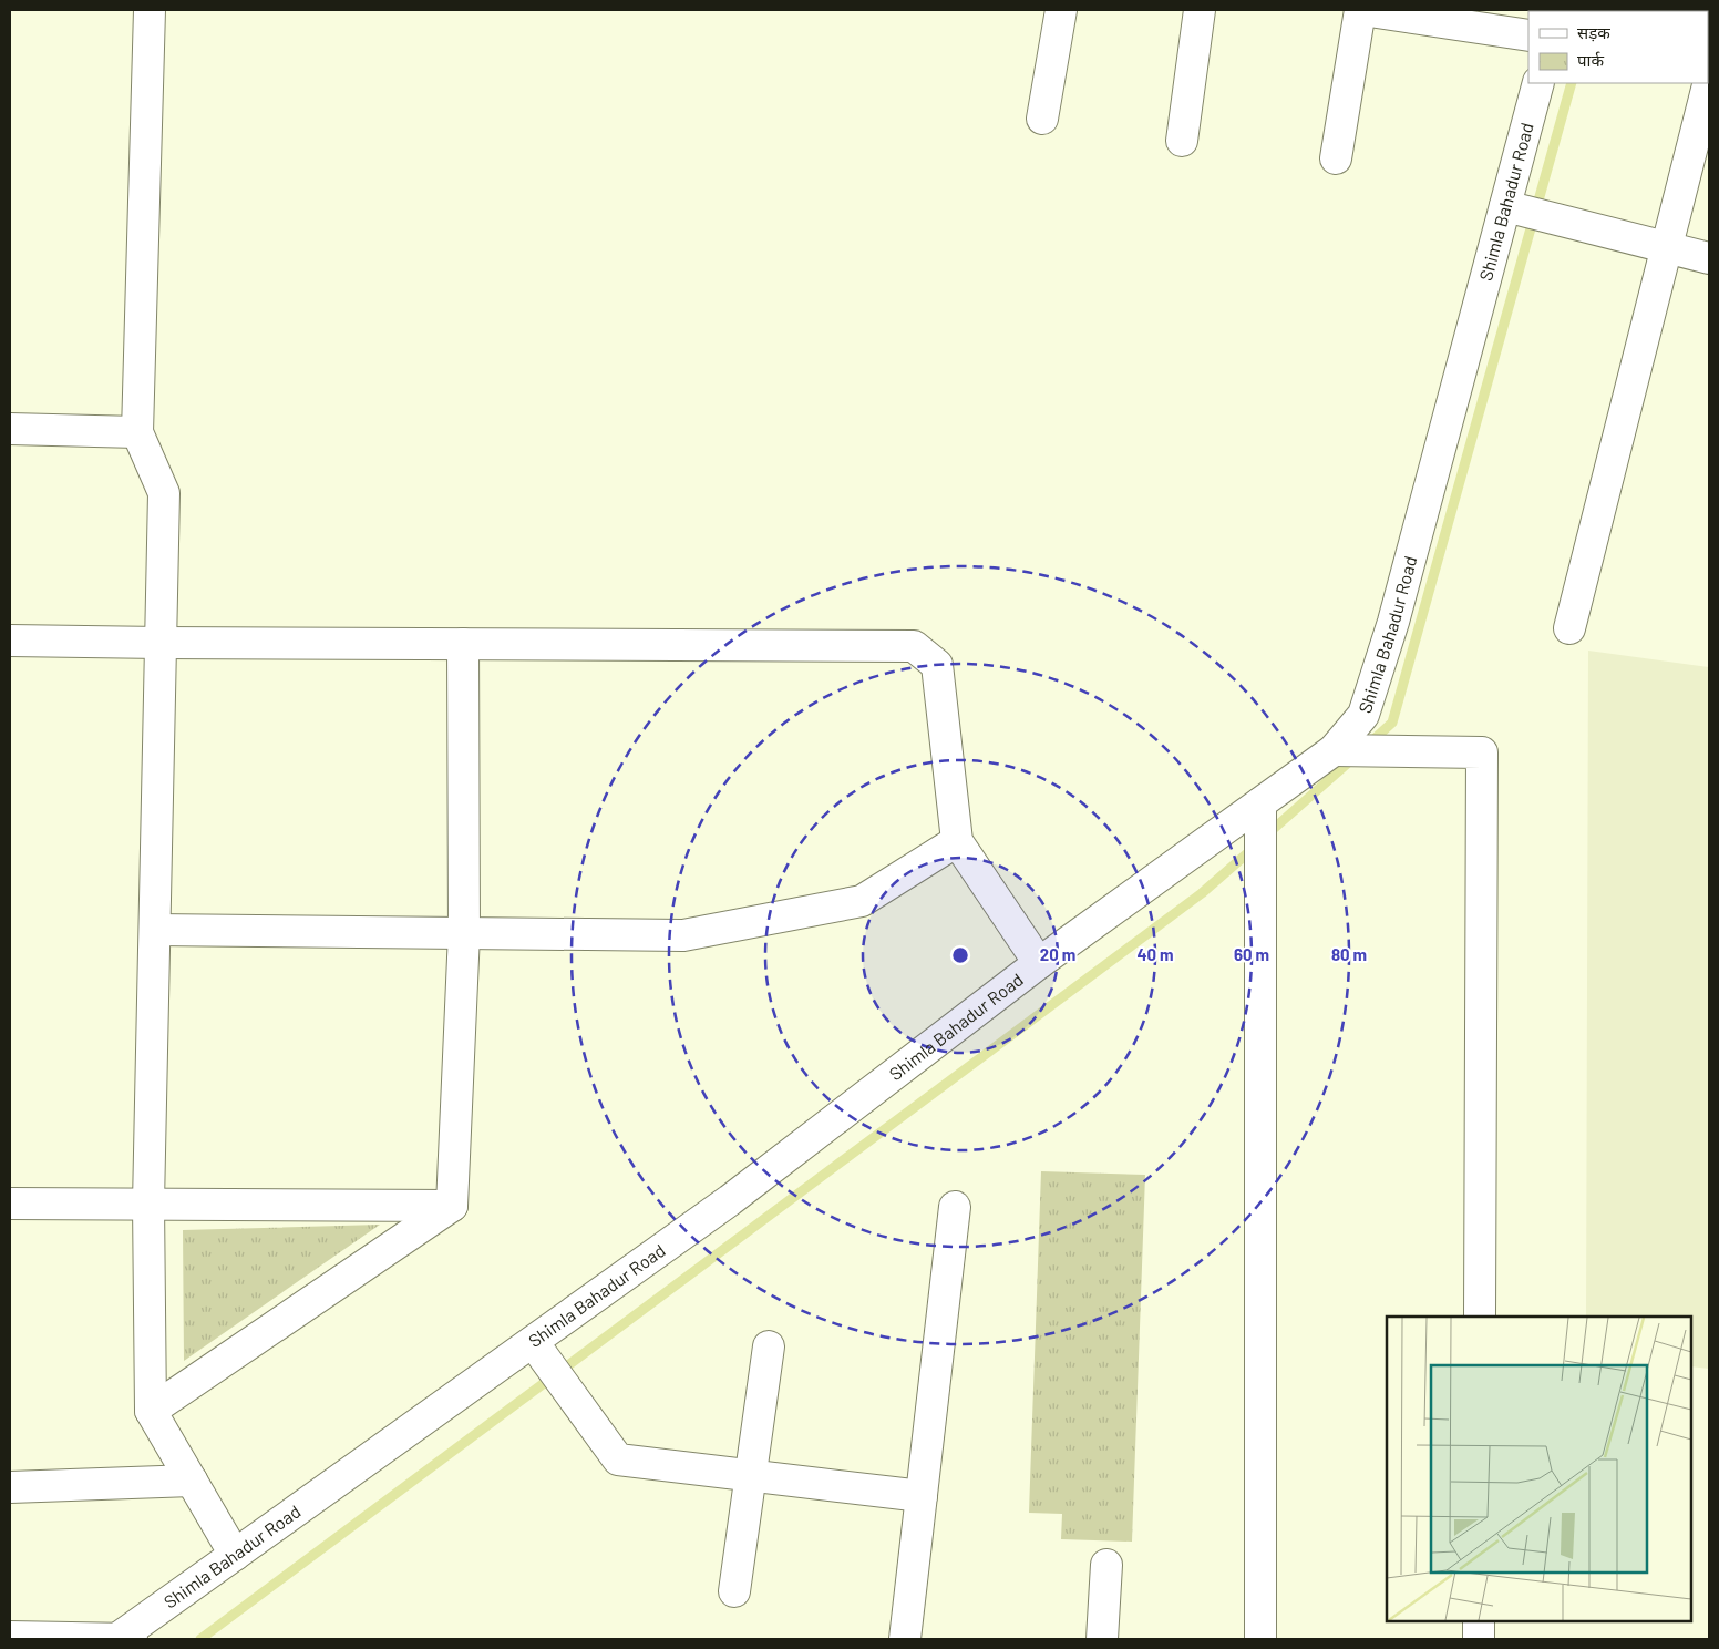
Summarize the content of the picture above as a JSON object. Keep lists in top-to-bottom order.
{
  "streets": {
    "street": ["Shimla Bahadur Road"]
  },
  "legend": ["सड़क", "पार्क"],
  "rings": [
    "20 m",
    "40 m",
    "60 m",
    "80 m"
  ]
}
